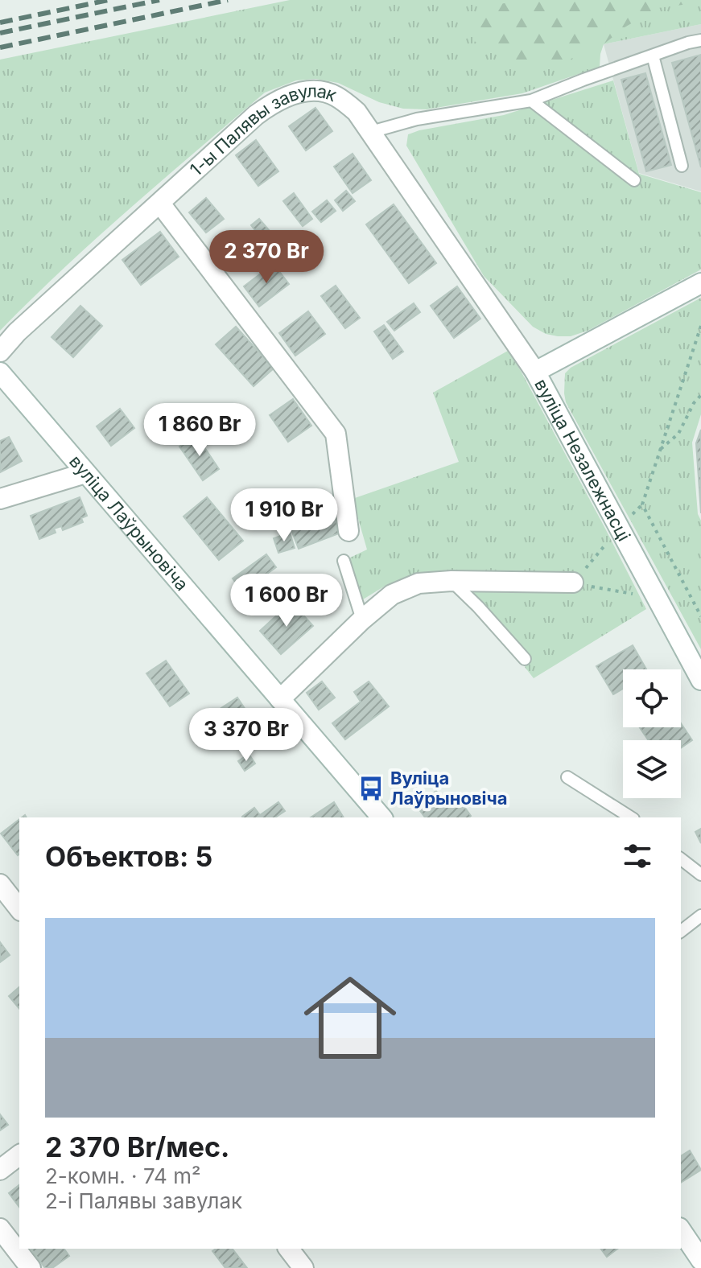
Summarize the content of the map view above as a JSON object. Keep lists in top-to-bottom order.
{
  "streets": {
    "street": ["1-ы Палявы завулак", "вуліца Незалежнасці", "вуліца Лаўрыновіча"]
  },
  "crossings": [
    ["1-ы Палявы завулак", "вуліца Незалежнасці"]
  ],
  "places": {
    "bus stop": ["Вуліца Лаўрыновіча"]
  },
  "page": {
    "price": [
      "2 370 Br",
      "1 860 Br",
      "1 910 Br",
      "1 600 Br",
      "3 370 Br"
    ],
    "heading": "Объектов: 5",
    "list": [
      {
        "name": "2 370 Br/мес.",
        "note": "2-комн. · 74 m² · 2-і Палявы завулак"
      }
    ]
  }
}
